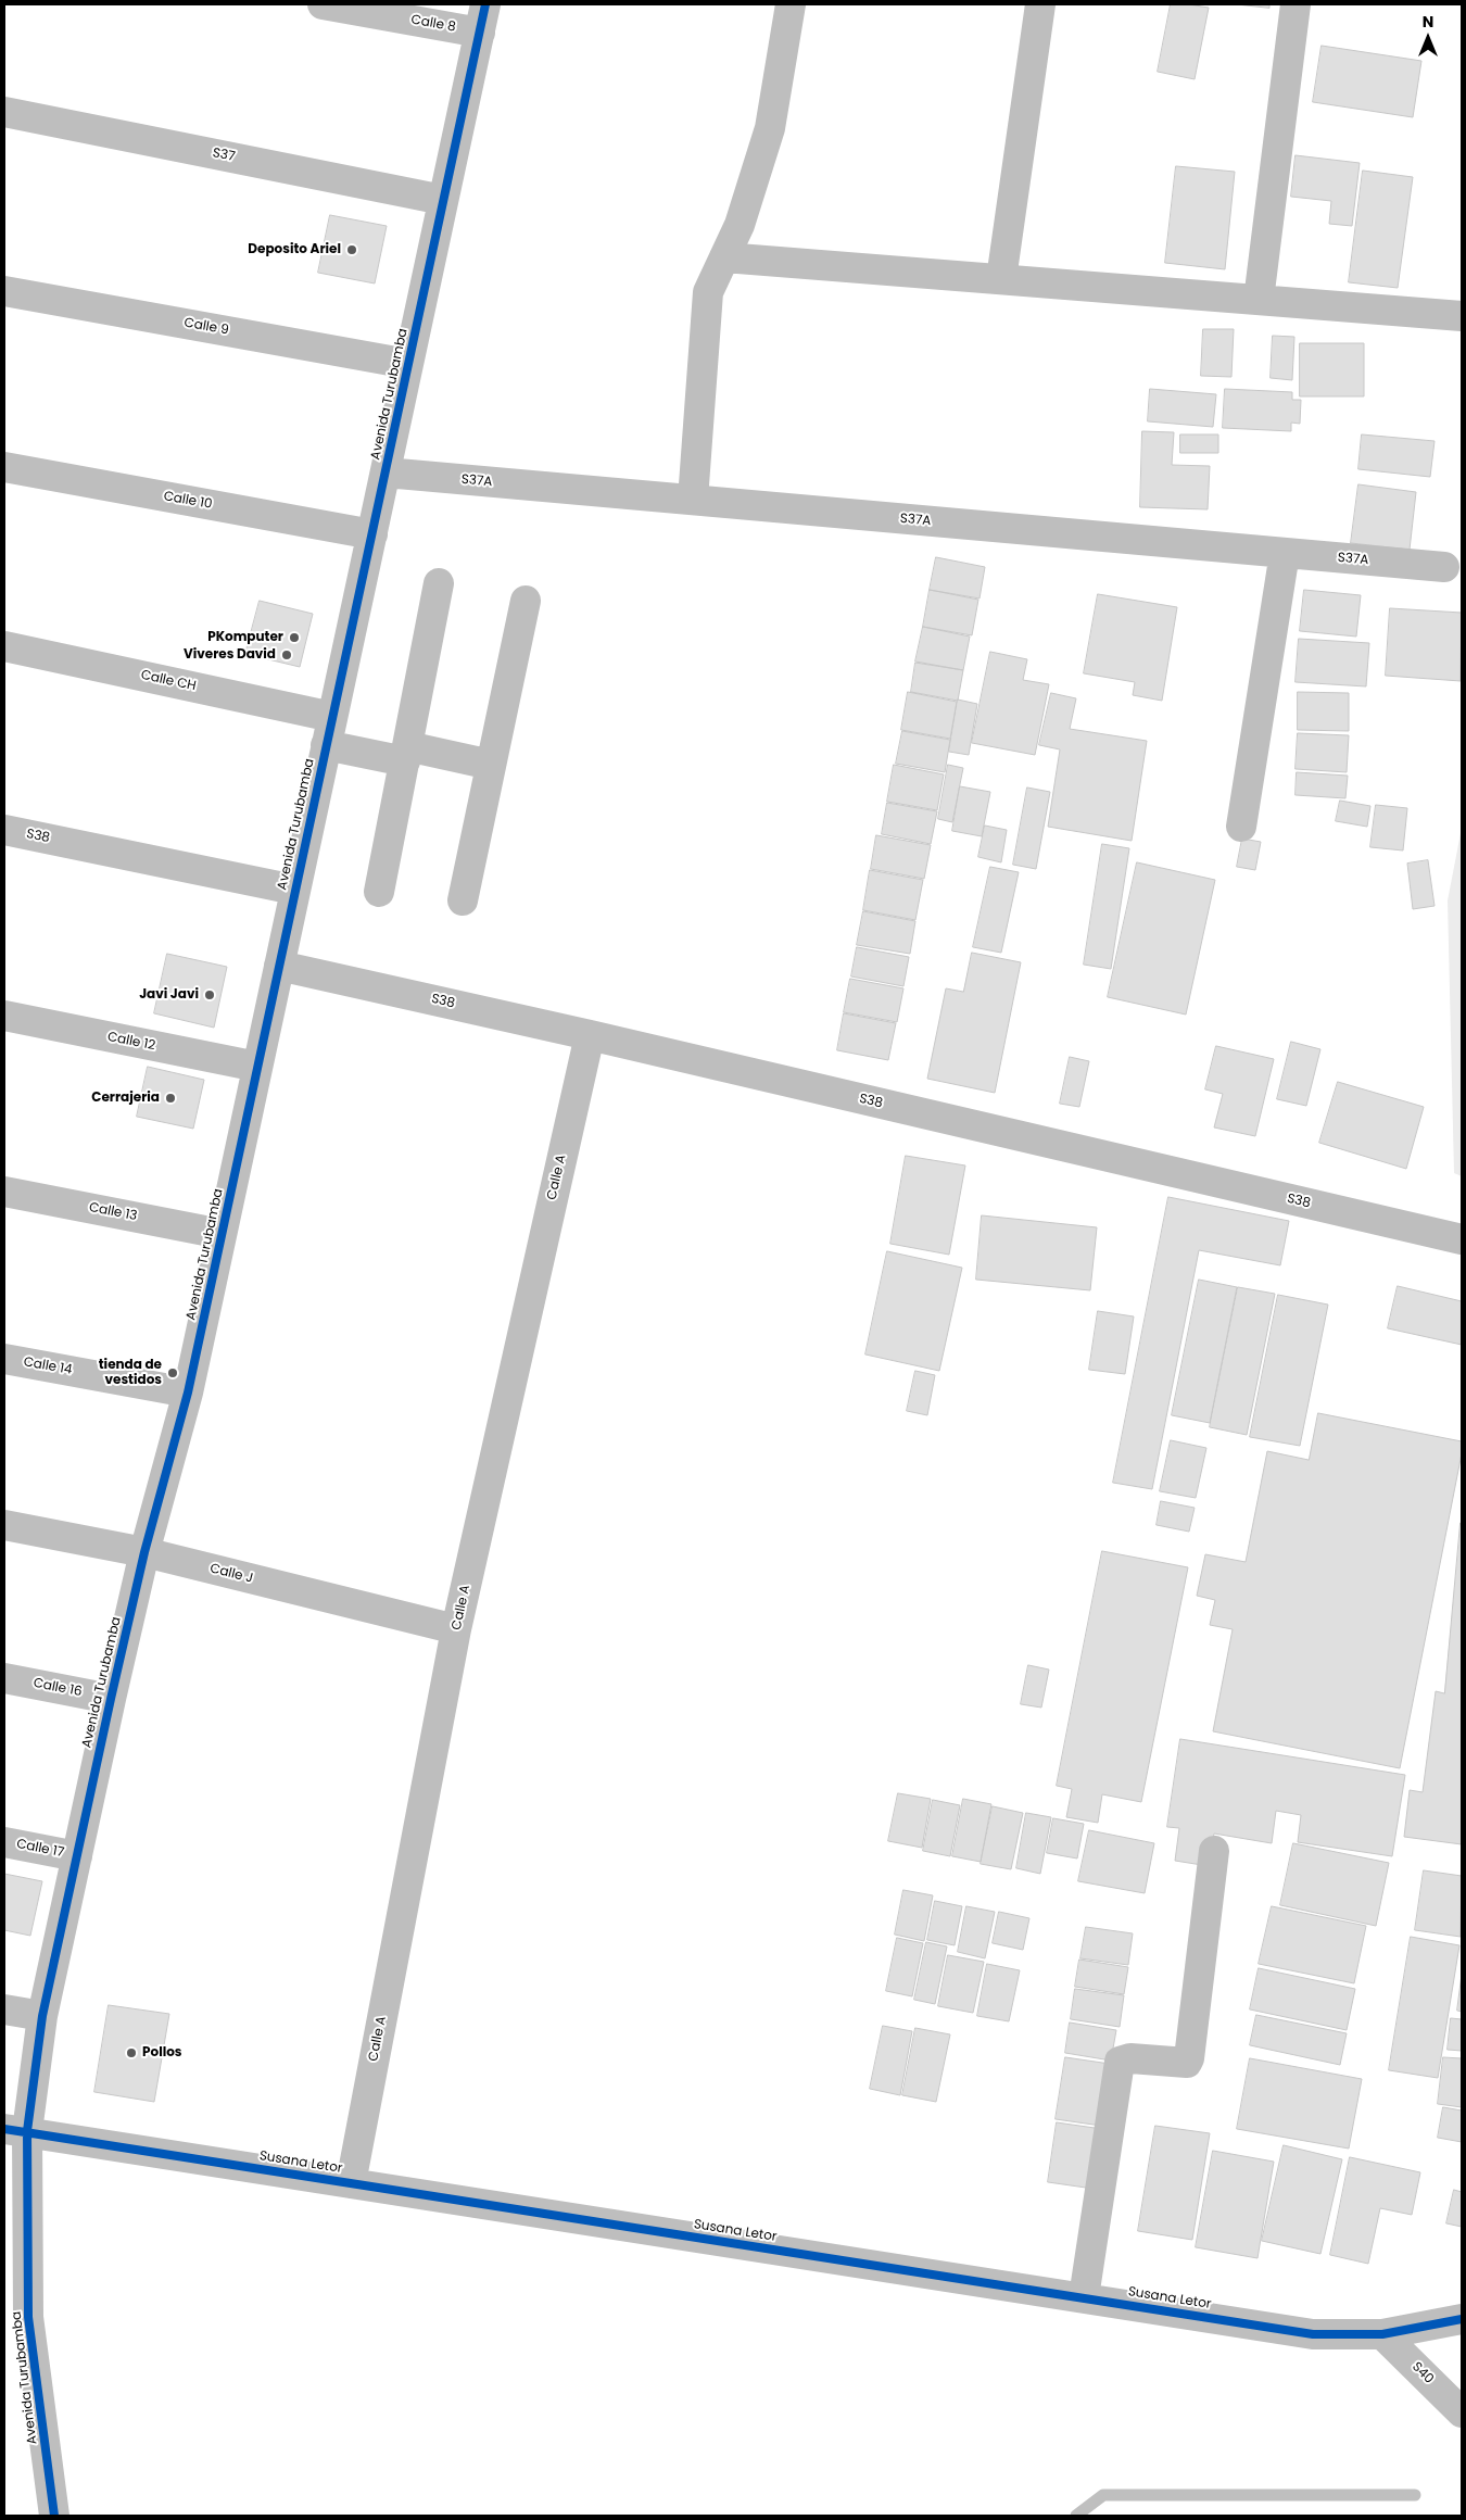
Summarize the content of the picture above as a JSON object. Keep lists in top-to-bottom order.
{
  "streets": {
    "street": [
      "Calle 8",
      "S37",
      "Calle 9",
      "Avenida Turubamba",
      "S37A",
      "Calle 10",
      "Calle CH",
      "S38",
      "Calle 12",
      "Calle A",
      "Calle 13",
      "Calle 14",
      "Calle J",
      "Calle 16",
      "Calle 17",
      "Susana Letor",
      "S40"
    ]
  },
  "crossings": [
    ["Calle 8", "Avenida Turubamba"],
    ["S37", "Avenida Turubamba"],
    ["Calle 9", "Avenida Turubamba"],
    ["Avenida Turubamba", "S37A"],
    ["Avenida Turubamba", "Calle 10"],
    ["Avenida Turubamba", "Calle CH"],
    ["Avenida Turubamba", "S38"],
    ["Avenida Turubamba", "Calle 12"],
    ["Avenida Turubamba", "Calle 13"],
    ["Avenida Turubamba", "Calle 14"],
    ["Avenida Turubamba", "Calle J"],
    ["Avenida Turubamba", "Calle 16"],
    ["Avenida Turubamba", "Calle 17"],
    ["Avenida Turubamba", "Susana Letor"],
    ["S38", "Calle A"],
    ["Calle A", "Calle J"],
    ["Calle A", "Susana Letor"],
    ["Susana Letor", "S40"]
  ],
  "places": [
    "Deposito Ariel",
    "PKomputer",
    "Viveres David",
    "Javi Javi",
    "Cerrajeria",
    "tienda de vestidos",
    "Pollos"
  ],
  "north": "top"
}
